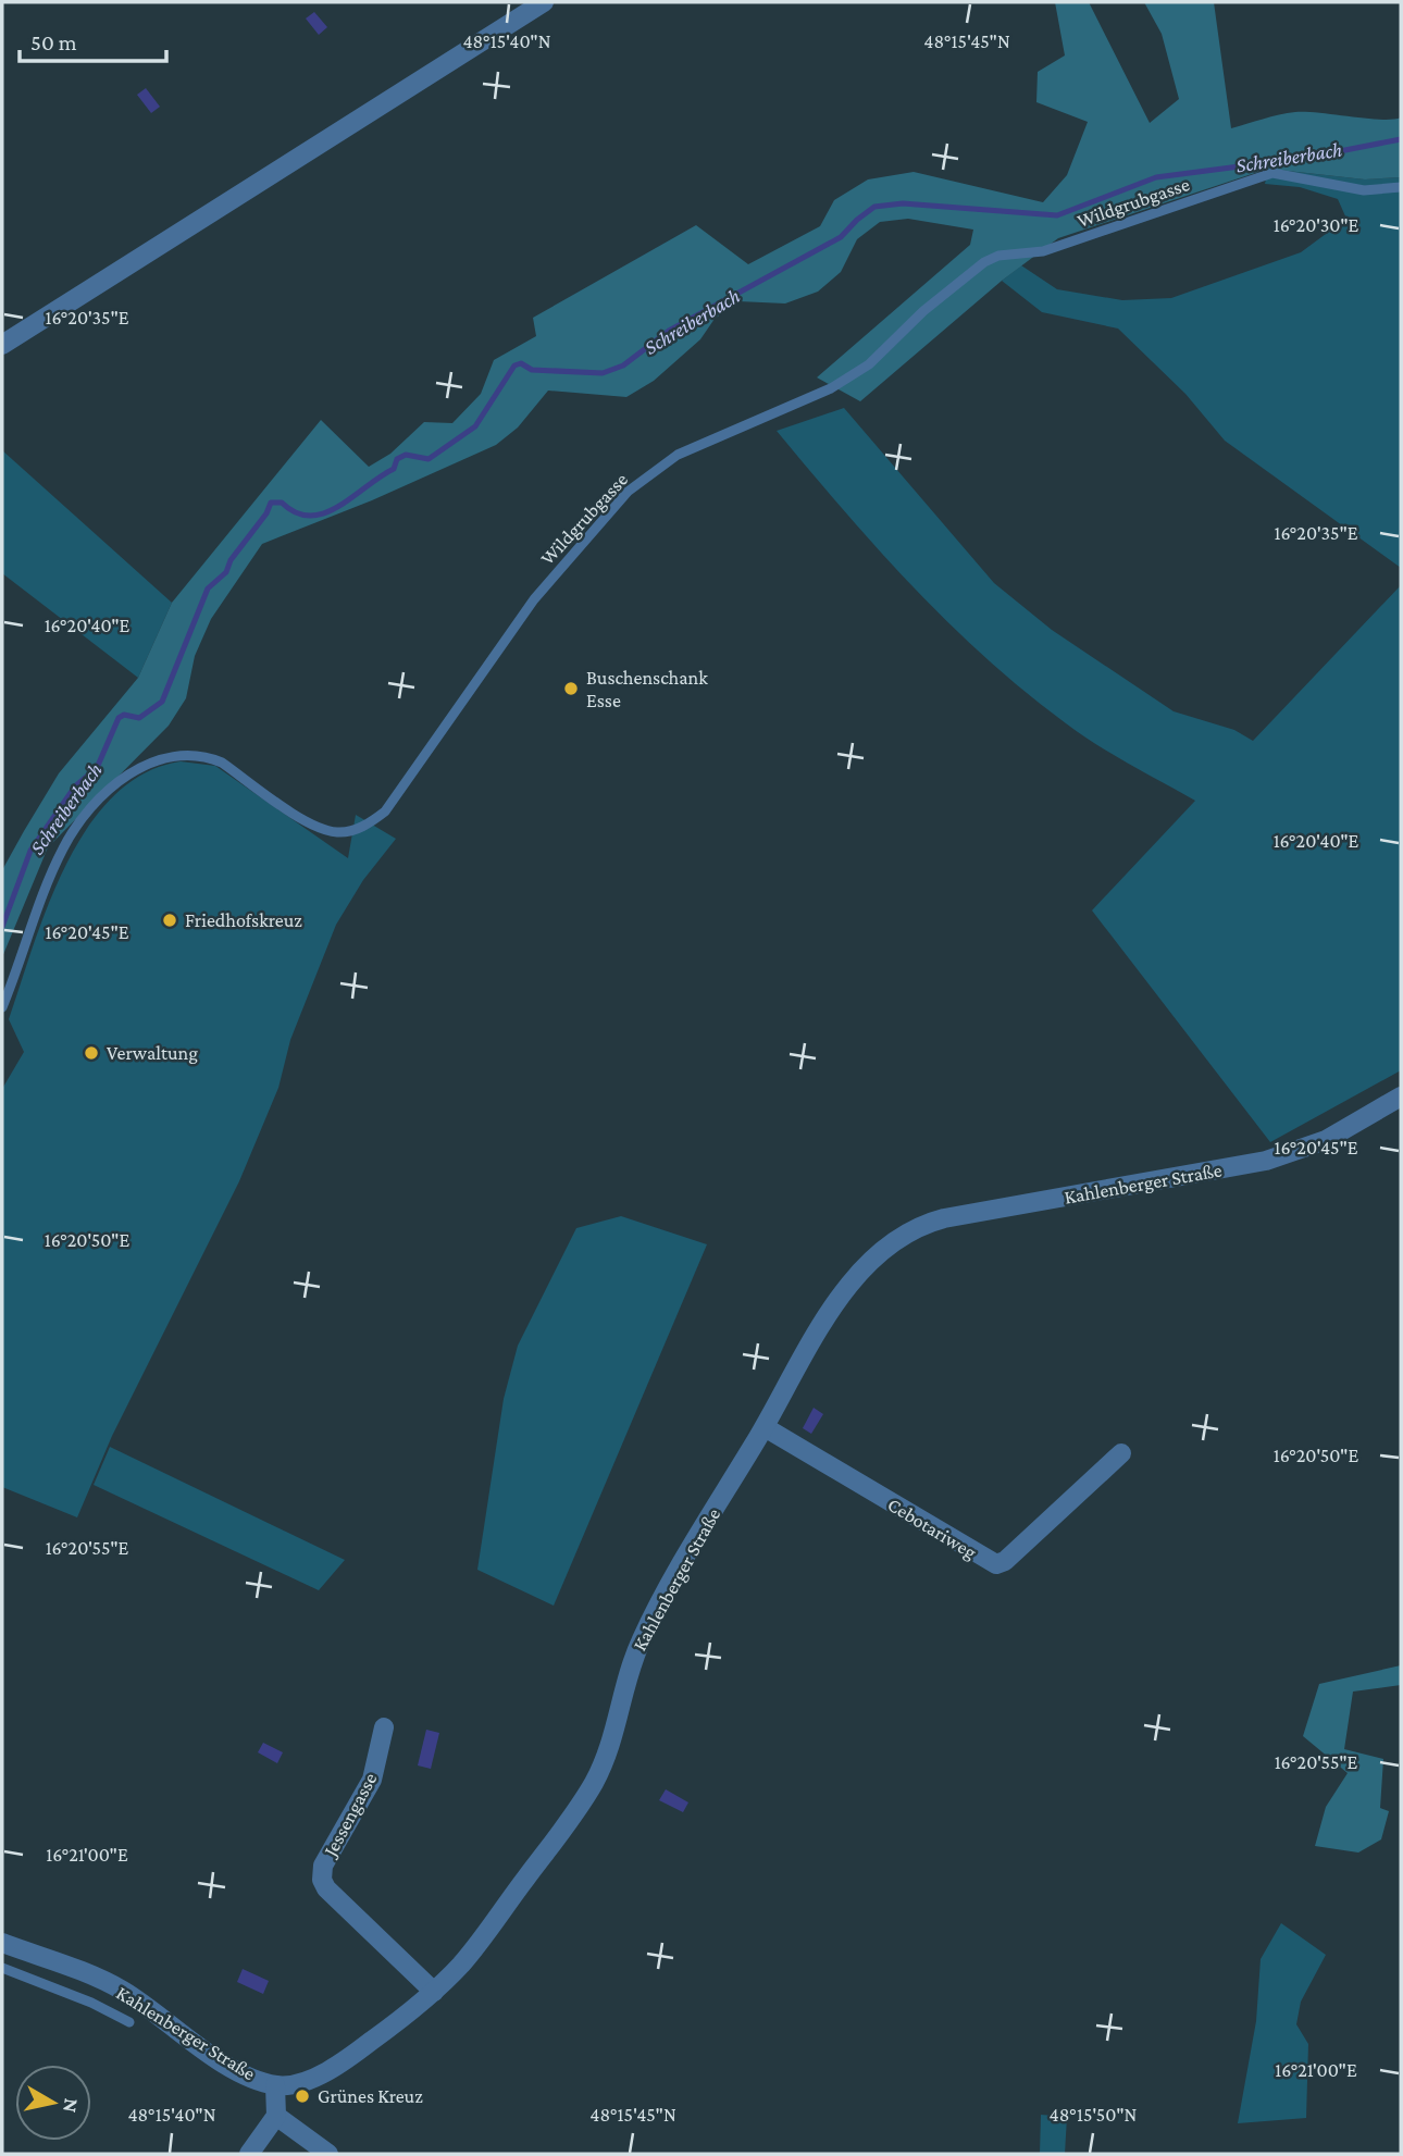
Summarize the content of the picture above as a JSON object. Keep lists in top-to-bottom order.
{
  "streets": {
    "street": ["Kahlenberger Straße", "Cebotariweg", "Jessengasse"],
    "lane": ["Wildgrubgasse"]
  },
  "crossings": [
    ["Kahlenberger Straße", "Cebotariweg"],
    ["Kahlenberger Straße", "Jessengasse"]
  ],
  "water": ["Schreiberbach"],
  "places": [
    "Buschenschank Esse",
    "Friedhofskreuz",
    "Verwaltung",
    "Grünes Kreuz"
  ],
  "scale_bar": "50 m",
  "north": "right",
  "coordinates": [
    "48°15'40\"N",
    "48°15'45\"N",
    "16°20'30\"E",
    "16°20'35\"E",
    "16°20'40\"E",
    "16°20'45\"E",
    "16°20'50\"E",
    "16°20'55\"E",
    "16°21'00\"E",
    "48°15'50\"N"
  ]
}
